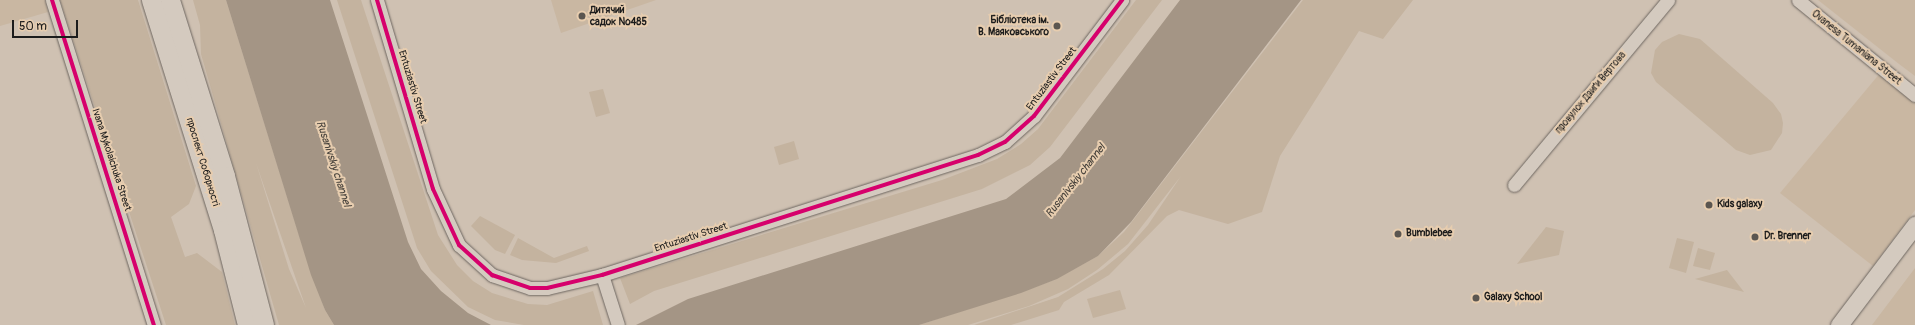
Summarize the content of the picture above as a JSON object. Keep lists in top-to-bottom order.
{
  "streets": {
    "highway": ["проспект Соборності"],
    "street": [
      "Ovanesa Tumaniana Street",
      "Entuziastiv Street",
      "провулок Дзиґи Вертова",
      "Ivana Mykolaichuka Street"
    ]
  },
  "water": ["Rusanivskiy channel"],
  "places": [
    "Дитячий садок №485",
    "Бібліотека ім. В. Маяковського",
    "Kids galaxy",
    "Bumblebee",
    "Dr. Brenner",
    "Galaxy School"
  ],
  "scale_bar": "50 m"
}
